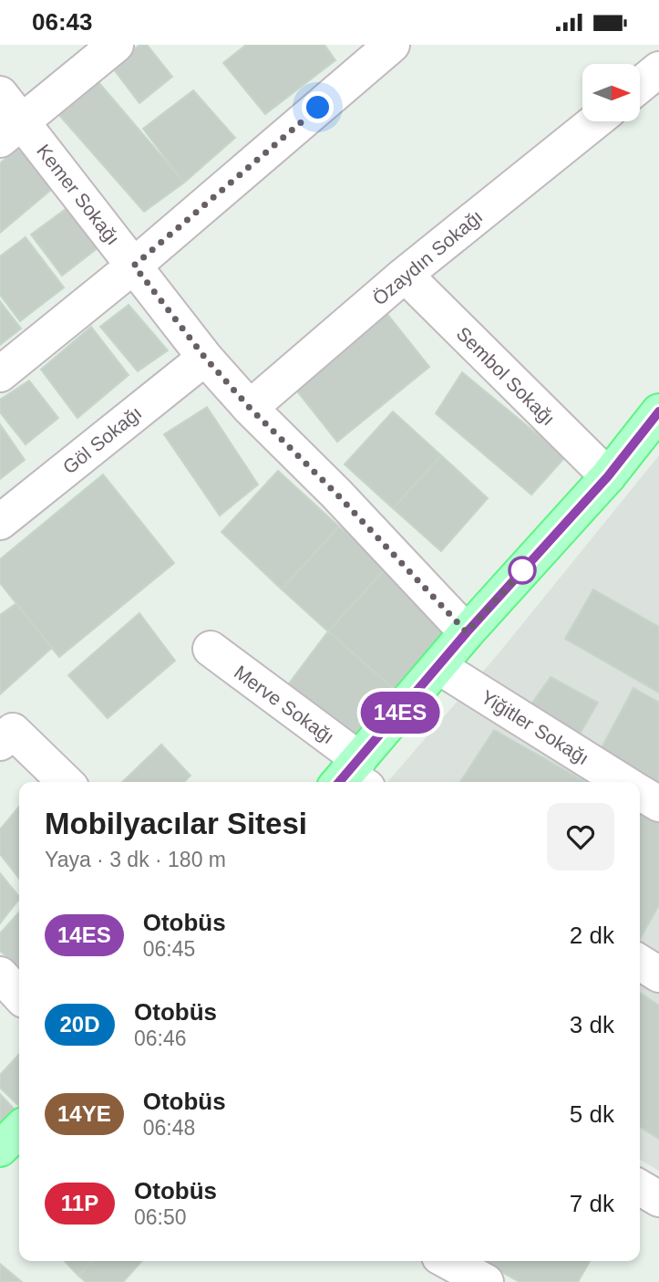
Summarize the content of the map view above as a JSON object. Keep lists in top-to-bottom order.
{
  "streets": {
    "street": [
      "Kemer Sokağı",
      "Özaydın Sokağı",
      "Sembol Sokağı",
      "Göl Sokağı",
      "Merve Sokağı",
      "Yiğitler Sokağı"
    ]
  },
  "crossings": [
    ["Kemer Sokağı", "Özaydın Sokağı"],
    ["Kemer Sokağı", "Göl Sokağı"],
    ["Özaydın Sokağı", "Sembol Sokağı"]
  ],
  "lines": ["bus line 14ES"],
  "north": "right",
  "page": {
    "status": "06:43",
    "on_map": "14ES",
    "heading": ["Mobilyacılar Sitesi", "Yaya · 3 dk · 180 m"],
    "list": [
      {
        "mark": "14ES",
        "name": "Otobüs",
        "note": "06:45",
        "value": "2 dk"
      },
      {
        "mark": "20D",
        "name": "Otobüs",
        "note": "06:46",
        "value": "3 dk"
      },
      {
        "mark": "14YE",
        "name": "Otobüs",
        "note": "06:48",
        "value": "5 dk"
      },
      {
        "mark": "11P",
        "name": "Otobüs",
        "note": "06:50",
        "value": "7 dk"
      }
    ]
  }
}
